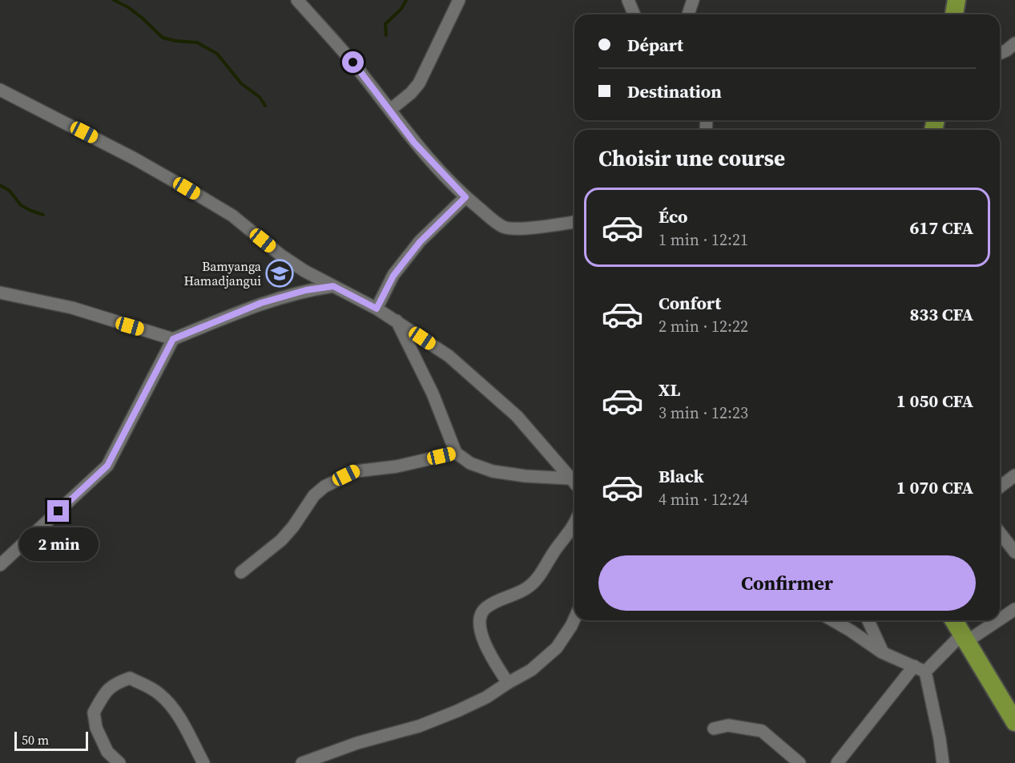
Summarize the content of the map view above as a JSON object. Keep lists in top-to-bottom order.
{
  "places": {
    "school or university": ["Bamyanga Hamadjangui"]
  },
  "scale_bar": "50 m",
  "page": {
    "banner": ["Départ", "Destination"],
    "heading": "Choisir une course",
    "list": [
      {
        "name": "Éco",
        "note": "1 min · 12:21",
        "value": "617 CFA"
      },
      {
        "name": "Confort",
        "note": "2 min · 12:22",
        "value": "833 CFA"
      },
      {
        "name": "XL",
        "note": "3 min · 12:23",
        "value": "1 050 CFA"
      },
      {
        "name": "Black",
        "note": "4 min · 12:24",
        "value": "1 070 CFA"
      }
    ],
    "bubble": "2 min",
    "buttons": "Confirmer",
    "scale": "50 m"
  }
}
